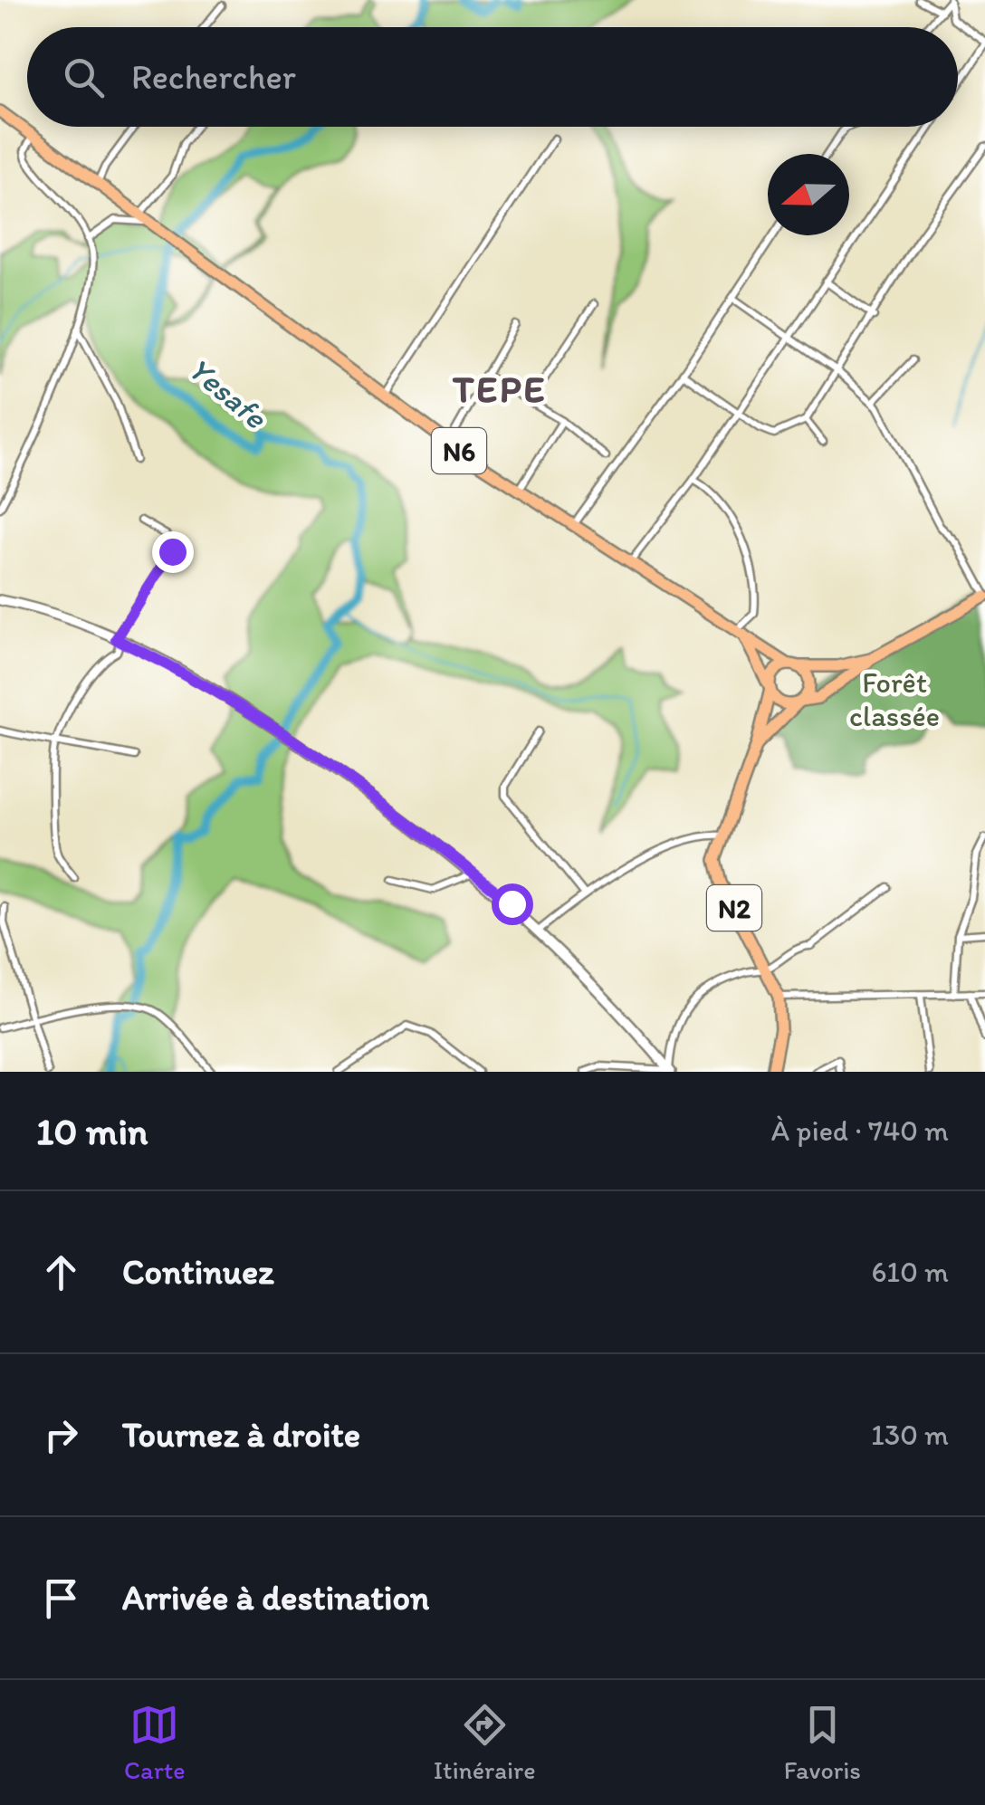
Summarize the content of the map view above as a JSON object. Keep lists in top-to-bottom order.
{
  "streets": {
    "highway": ["N6", "N2"]
  },
  "crossings": [
    ["N6", "N2"]
  ],
  "districts": ["TEPE"],
  "water": ["Yesafe"],
  "parks": ["Forêt classée"],
  "north": "left",
  "page": {
    "search": "Rechercher",
    "heading": ["10 min", "À pied · 740 m"],
    "list": [
      ["Continuez", "610 m"],
      ["Tournez à droite", "130 m"],
      "Arrivée à destination"
    ],
    "nav": ["Carte", "Itinéraire", "Favoris"]
  }
}
